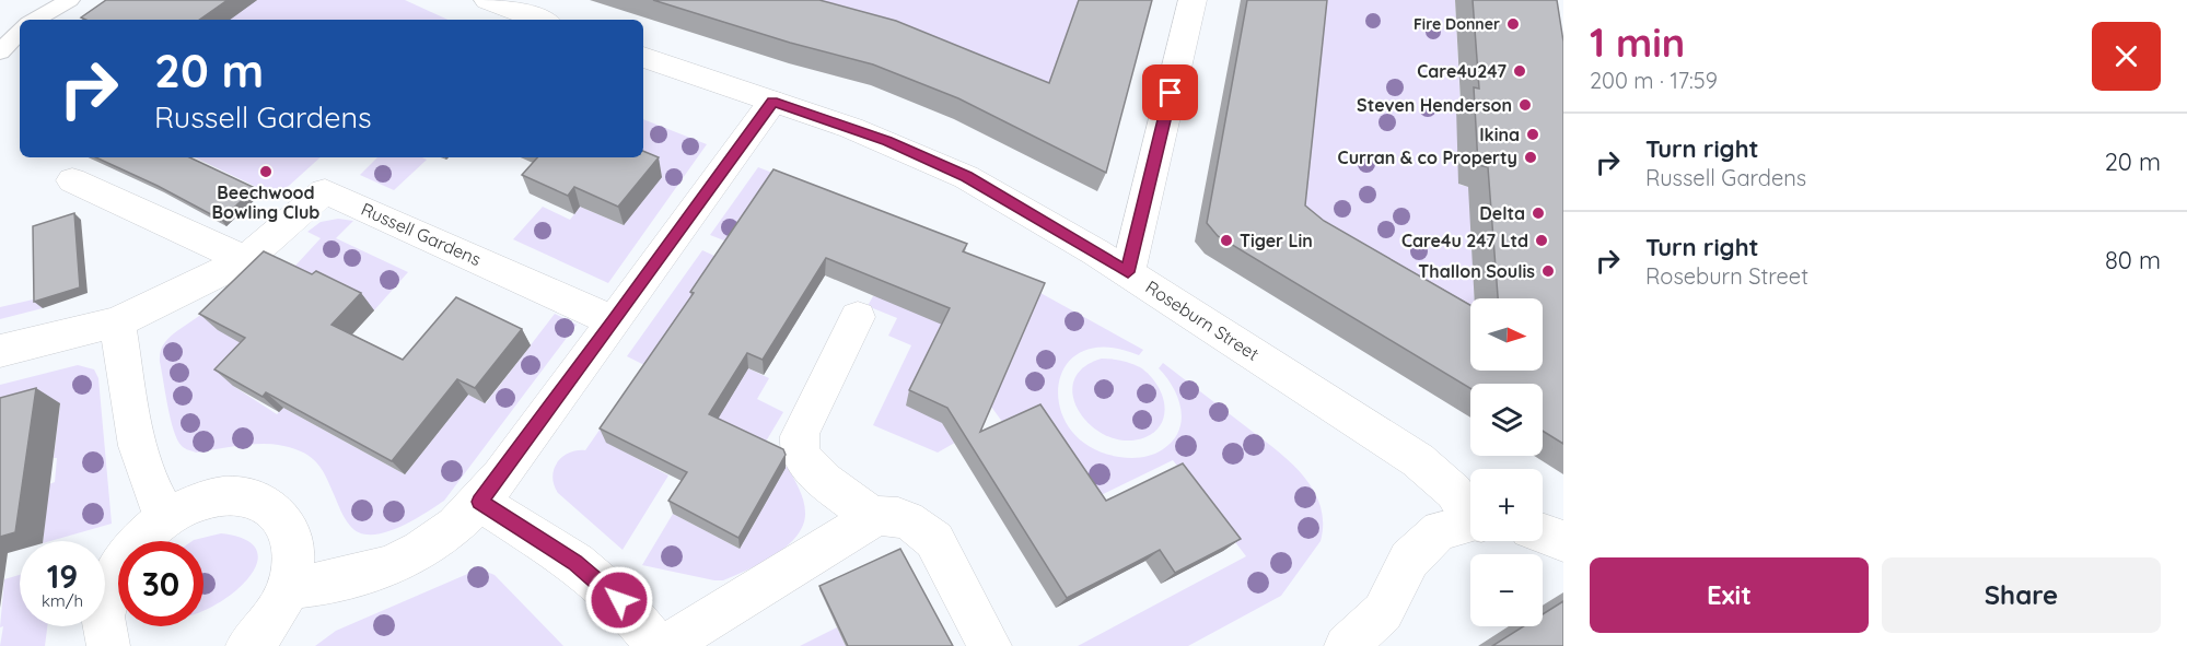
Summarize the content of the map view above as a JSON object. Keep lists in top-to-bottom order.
{
  "streets": {
    "street": ["Russell Gardens", "Roseburn Street"]
  },
  "places": [
    "Fire Donner",
    "Care4u247",
    "Steven Henderson",
    "Ikina",
    "Curran & co Property",
    "Beechwood Bowling Club",
    "Delta",
    "Tiger Lin",
    "Care4u 247 Ltd",
    "Thallon Soulis"
  ],
  "north": "right",
  "page": {
    "heading": ["1 min", "200 m · 17:59"],
    "turn": ["20 m", "Russell Gardens"],
    "list": [
      {
        "name": "Turn right",
        "note": "Russell Gardens",
        "value": "20 m"
      },
      {
        "name": "Turn right",
        "note": "Roseburn Street",
        "value": "80 m"
      }
    ],
    "map_buttons": ["+", "−"],
    "speed": "19 km/h",
    "limit": "30",
    "buttons": ["Exit", "Share"]
  }
}
